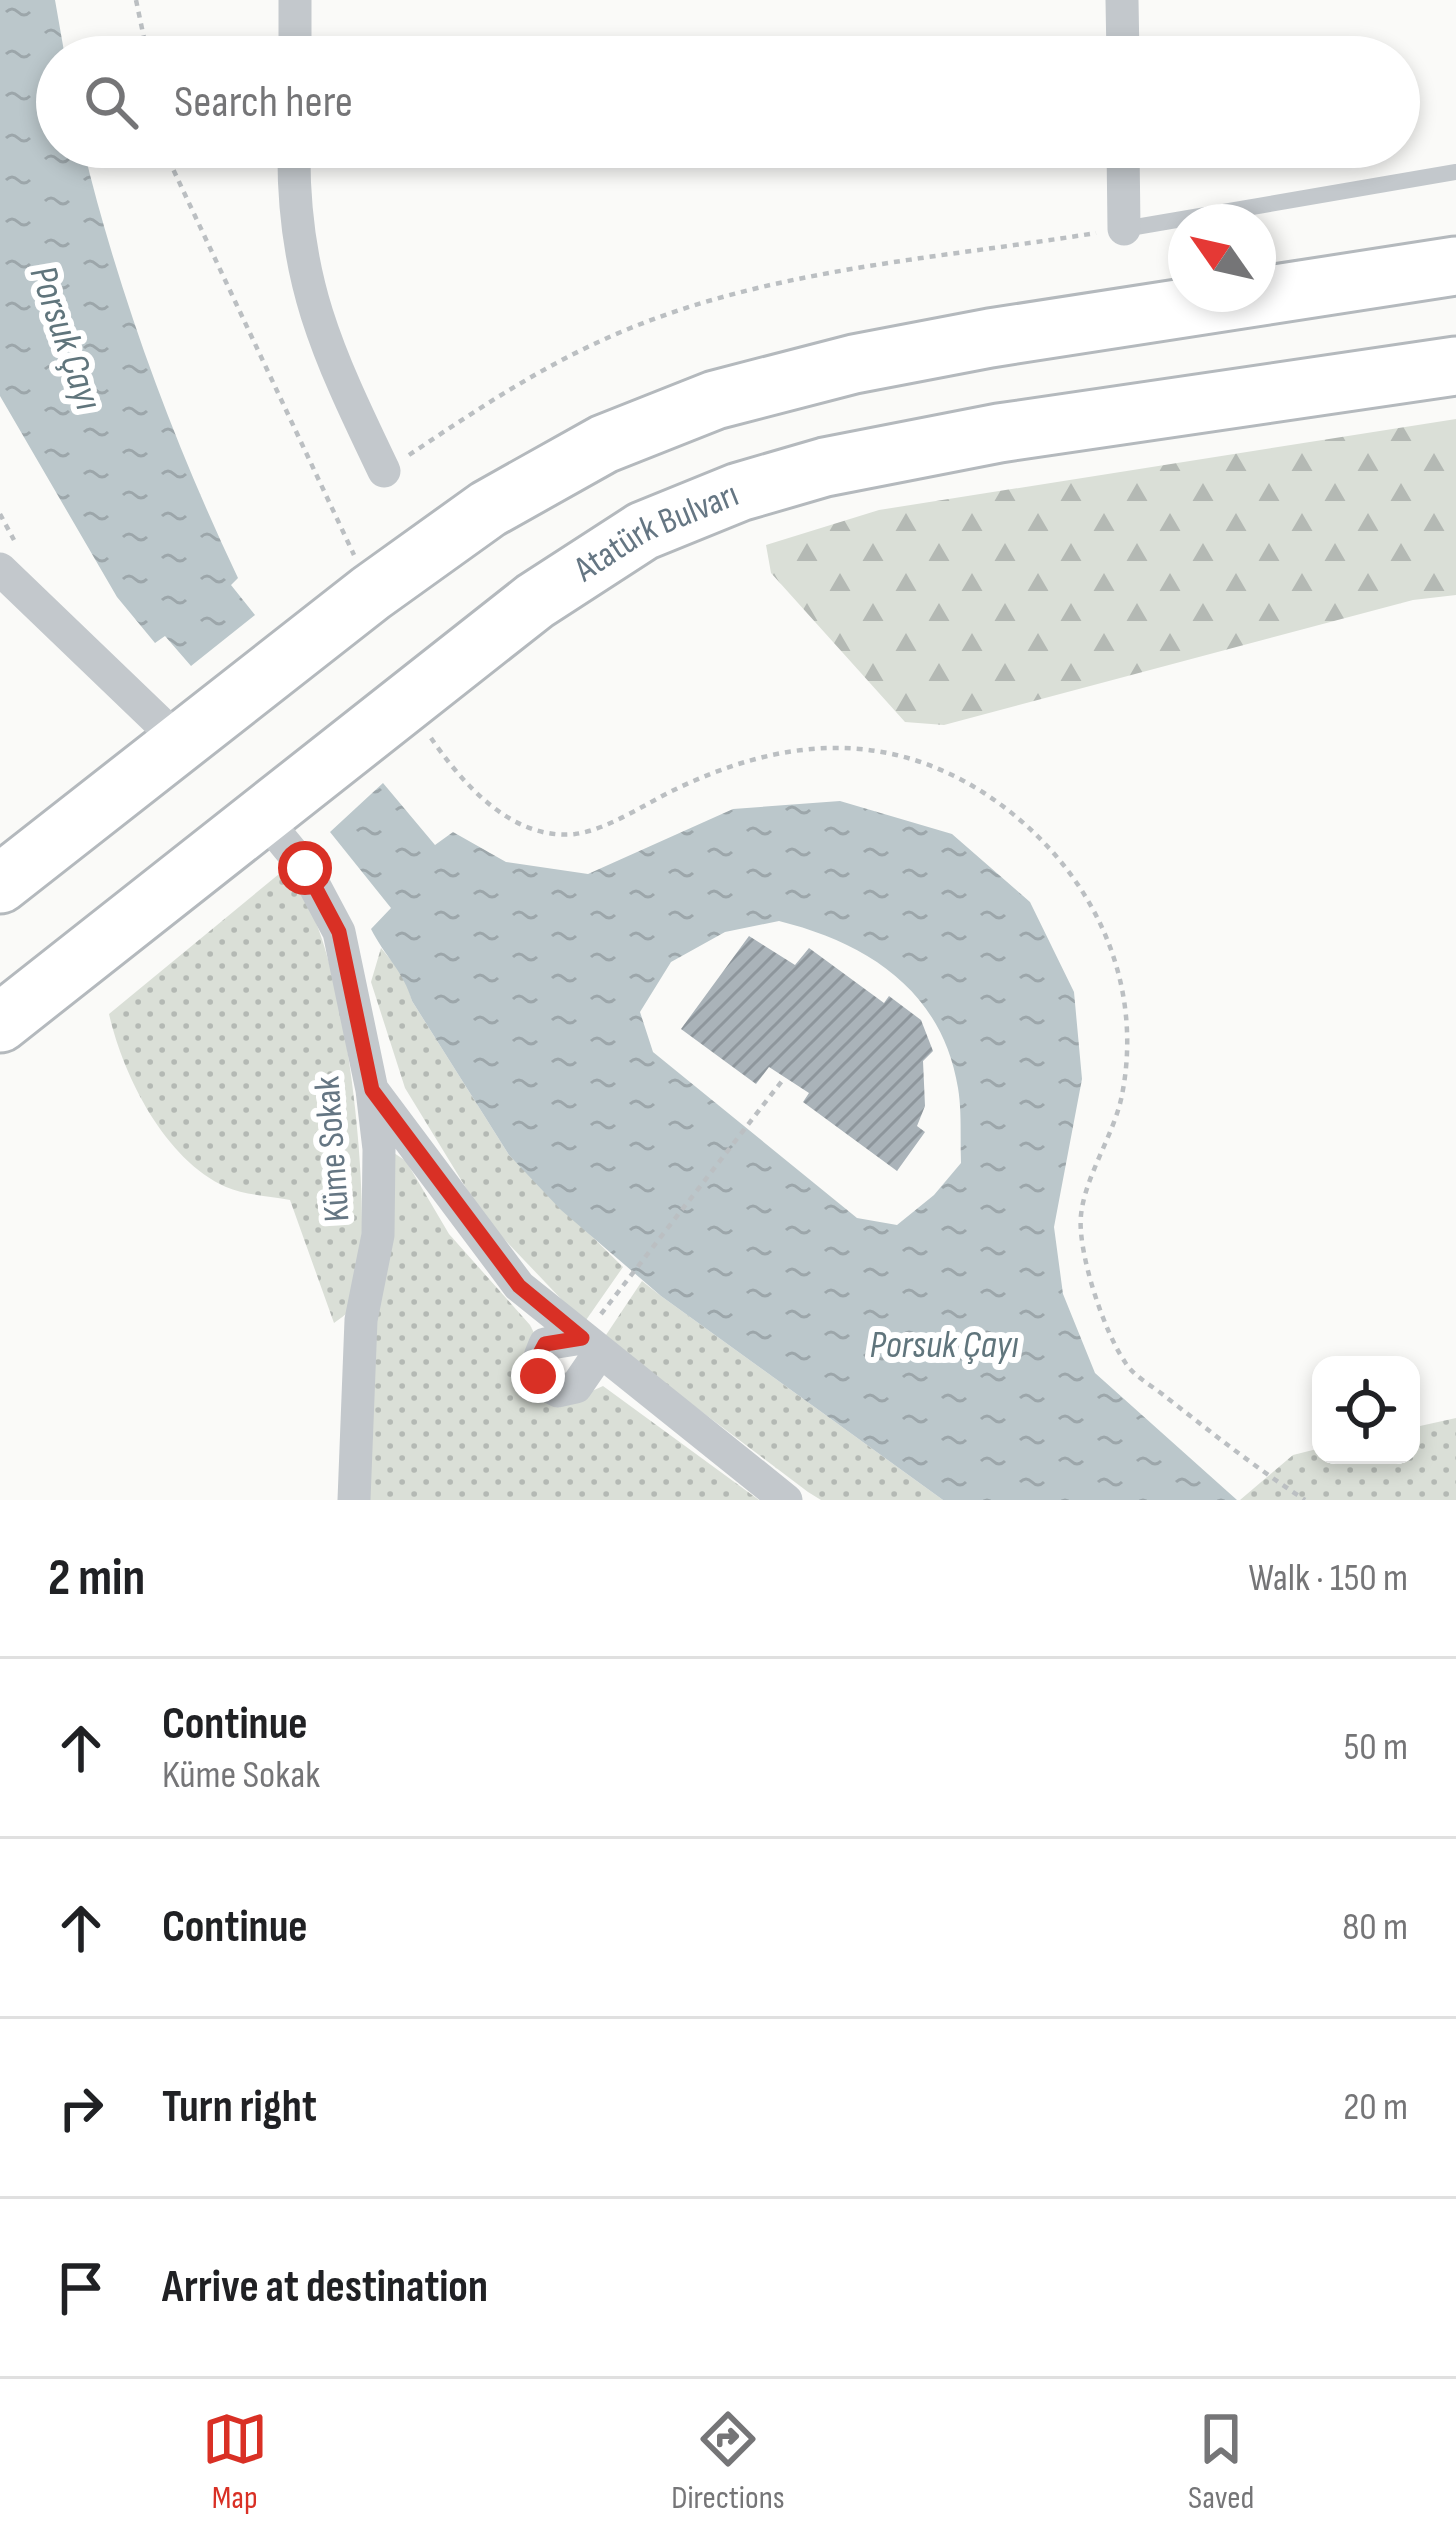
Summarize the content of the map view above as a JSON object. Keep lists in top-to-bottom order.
{
  "streets": {
    "highway": ["Atatürk Bulvarı"],
    "street": ["Küme Sokak"]
  },
  "crossings": [
    ["Atatürk Bulvarı", "Küme Sokak"]
  ],
  "water": ["Porsuk Çayı"],
  "north": "top left",
  "page": {
    "search": "Search here",
    "heading": ["2 min", "Walk · 150 m"],
    "list": [
      ["Continue", "Küme Sokak", "50 m"],
      ["Continue", "80 m"],
      ["Turn right", "20 m"],
      "Arrive at destination"
    ],
    "nav": ["Map", "Directions", "Saved"]
  }
}
